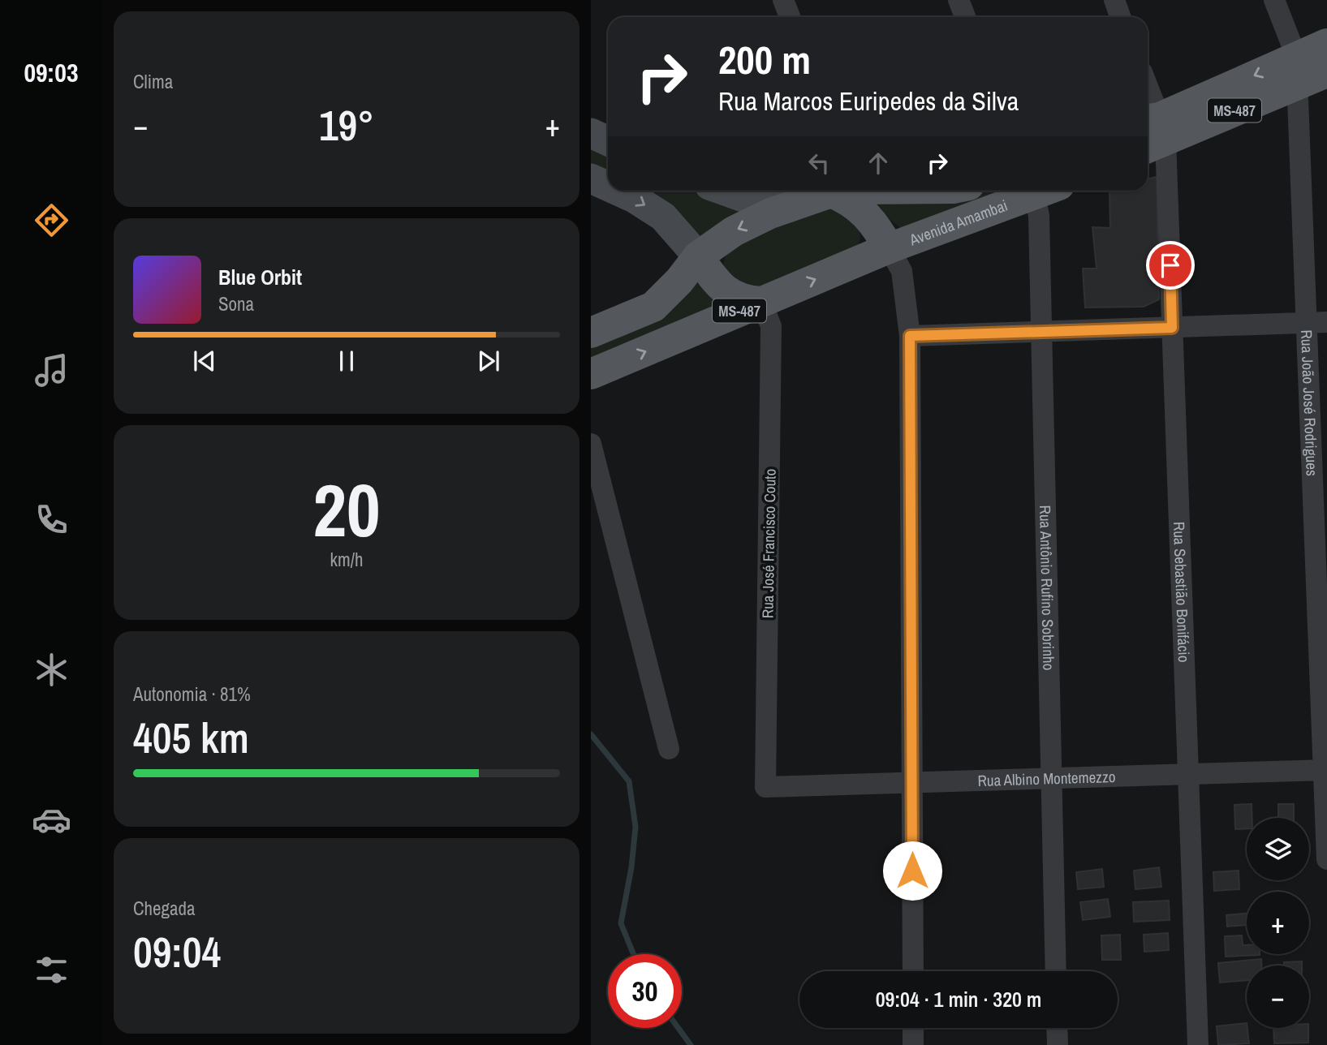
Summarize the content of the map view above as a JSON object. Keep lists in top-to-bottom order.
{
  "streets": {
    "main road": ["MS-487", "Avenida Amambai"],
    "street": [
      "Rua João José Rodrigues",
      "Rua José Francisco Couto",
      "Rua Antônio Rufino Sobrinho",
      "Rua Sebastião Bonifácio",
      "Rua Albino Montemezzo"
    ]
  },
  "crossings": [
    ["MS-487", "Avenida Amambai"],
    ["MS-487", "Rua José Francisco Couto"],
    ["Rua João José Rodrigues", "Rua Albino Montemezzo"],
    ["Rua José Francisco Couto", "Rua Albino Montemezzo"],
    ["Rua Antônio Rufino Sobrinho", "Rua Albino Montemezzo"],
    ["Rua Sebastião Bonifácio", "Rua Albino Montemezzo"]
  ],
  "page": {
    "tabs": "09:03",
    "tile": [
      "Clima",
      ["20", "km/h"],
      ["Autonomia · 81%", "405 km"],
      ["Chegada", "09:04"]
    ],
    "turn": ["200 m", "Rua Marcos Euripedes da Silva"],
    "heat": ["−", "19°", "+"],
    "song": ["Blue Orbit", "Sona"],
    "map_buttons": ["+", "−"],
    "limit": "30",
    "trip": "09:04 · 1 min · 320 m"
  }
}
